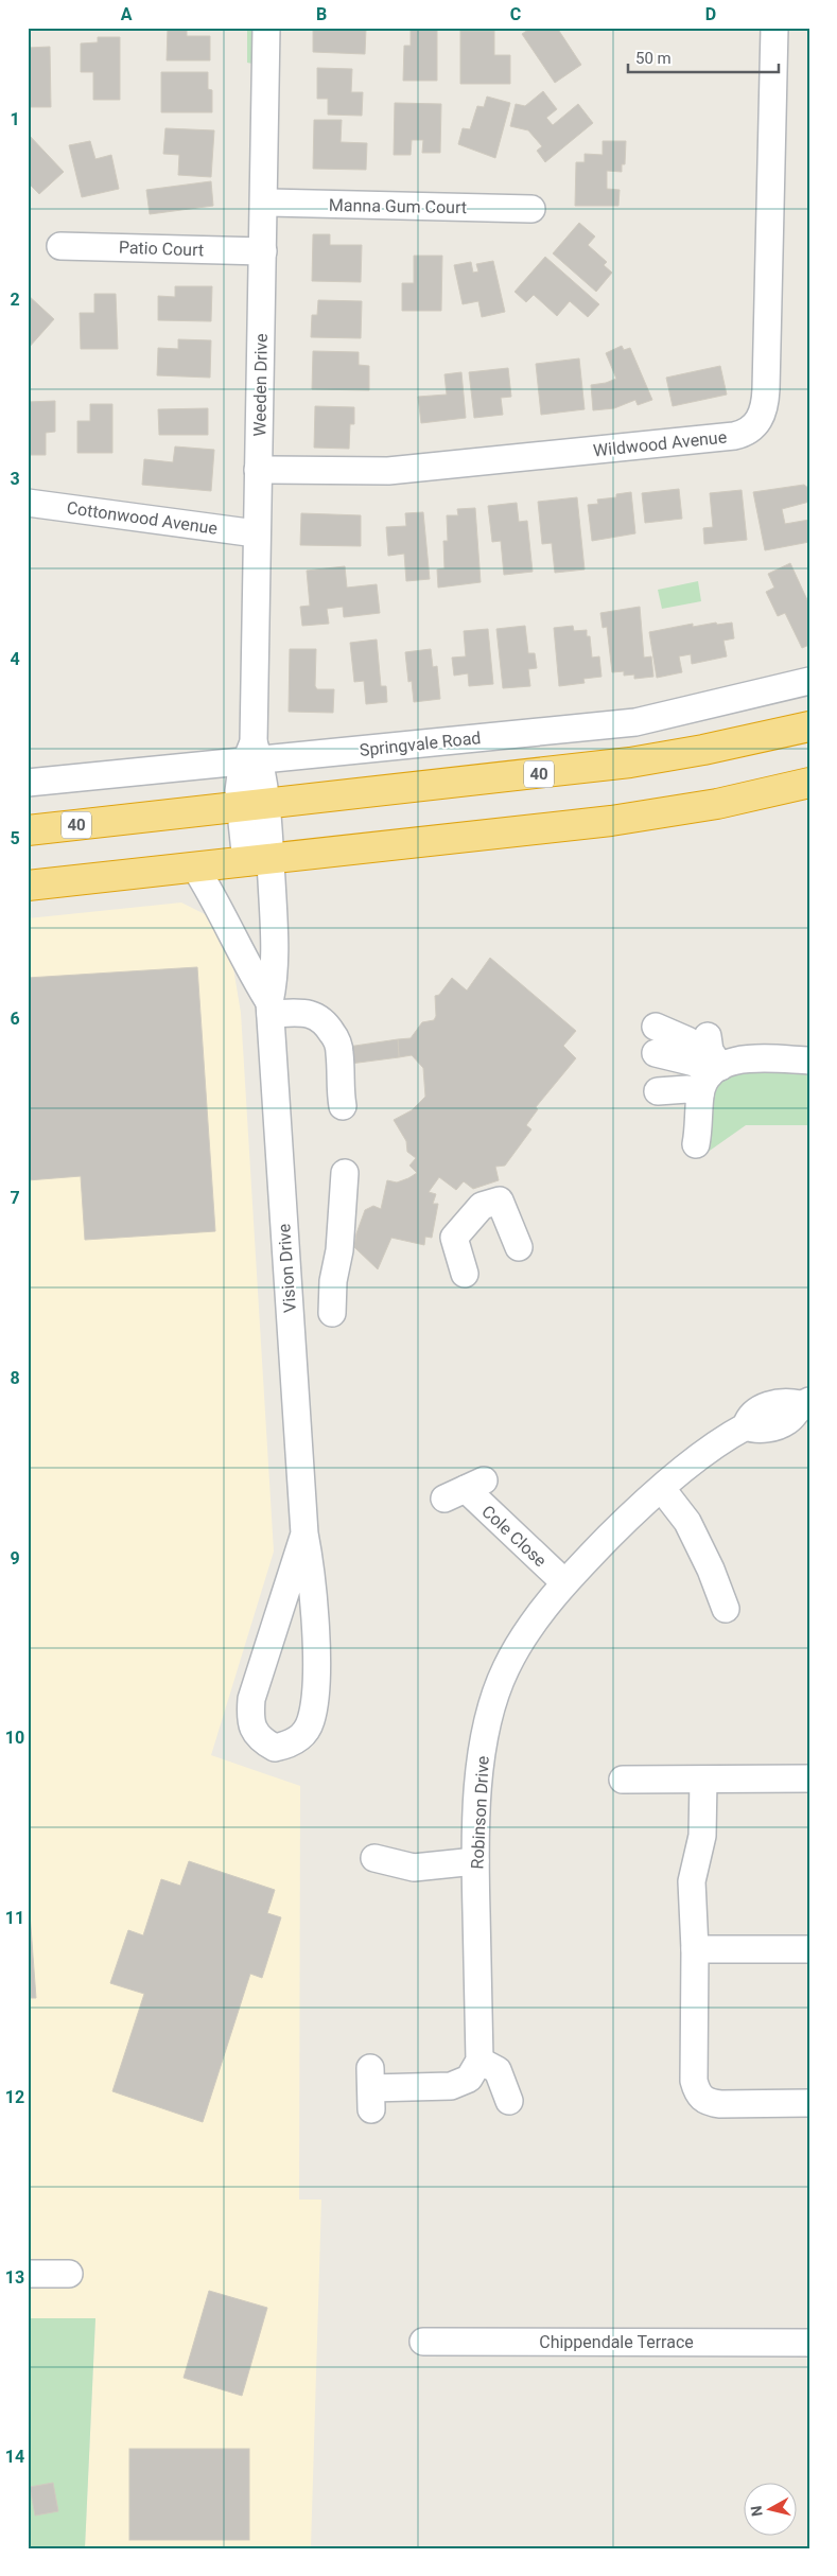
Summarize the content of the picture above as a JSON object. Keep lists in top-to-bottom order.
{
  "streets": {
    "highway": ["40"],
    "street": [
      "Manna Gum Court",
      "Patio Court",
      "Weeden Drive",
      "Wildwood Avenue",
      "Cottonwood Avenue",
      "Springvale Road",
      "Vision Drive",
      "Cole Close",
      "Robinson Drive",
      "Chippendale Terrace"
    ]
  },
  "crossings": [
    ["Manna Gum Court", "Weeden Drive"],
    ["Patio Court", "Weeden Drive"],
    ["Weeden Drive", "Wildwood Avenue"],
    ["Weeden Drive", "Cottonwood Avenue"],
    ["Weeden Drive", "Springvale Road"],
    ["Weeden Drive", "40"],
    ["Weeden Drive", "Vision Drive"],
    ["Cole Close", "Robinson Drive"]
  ],
  "scale_bar": "50 m",
  "north": "left",
  "grid": {
    "columns": [
      "A",
      "B",
      "C",
      "D"
    ],
    "rows": [
      "1",
      "2",
      "3",
      "4",
      "5",
      "6",
      "7",
      "8",
      "9",
      "10",
      "11",
      "12",
      "13",
      "14"
    ]
  }
}
